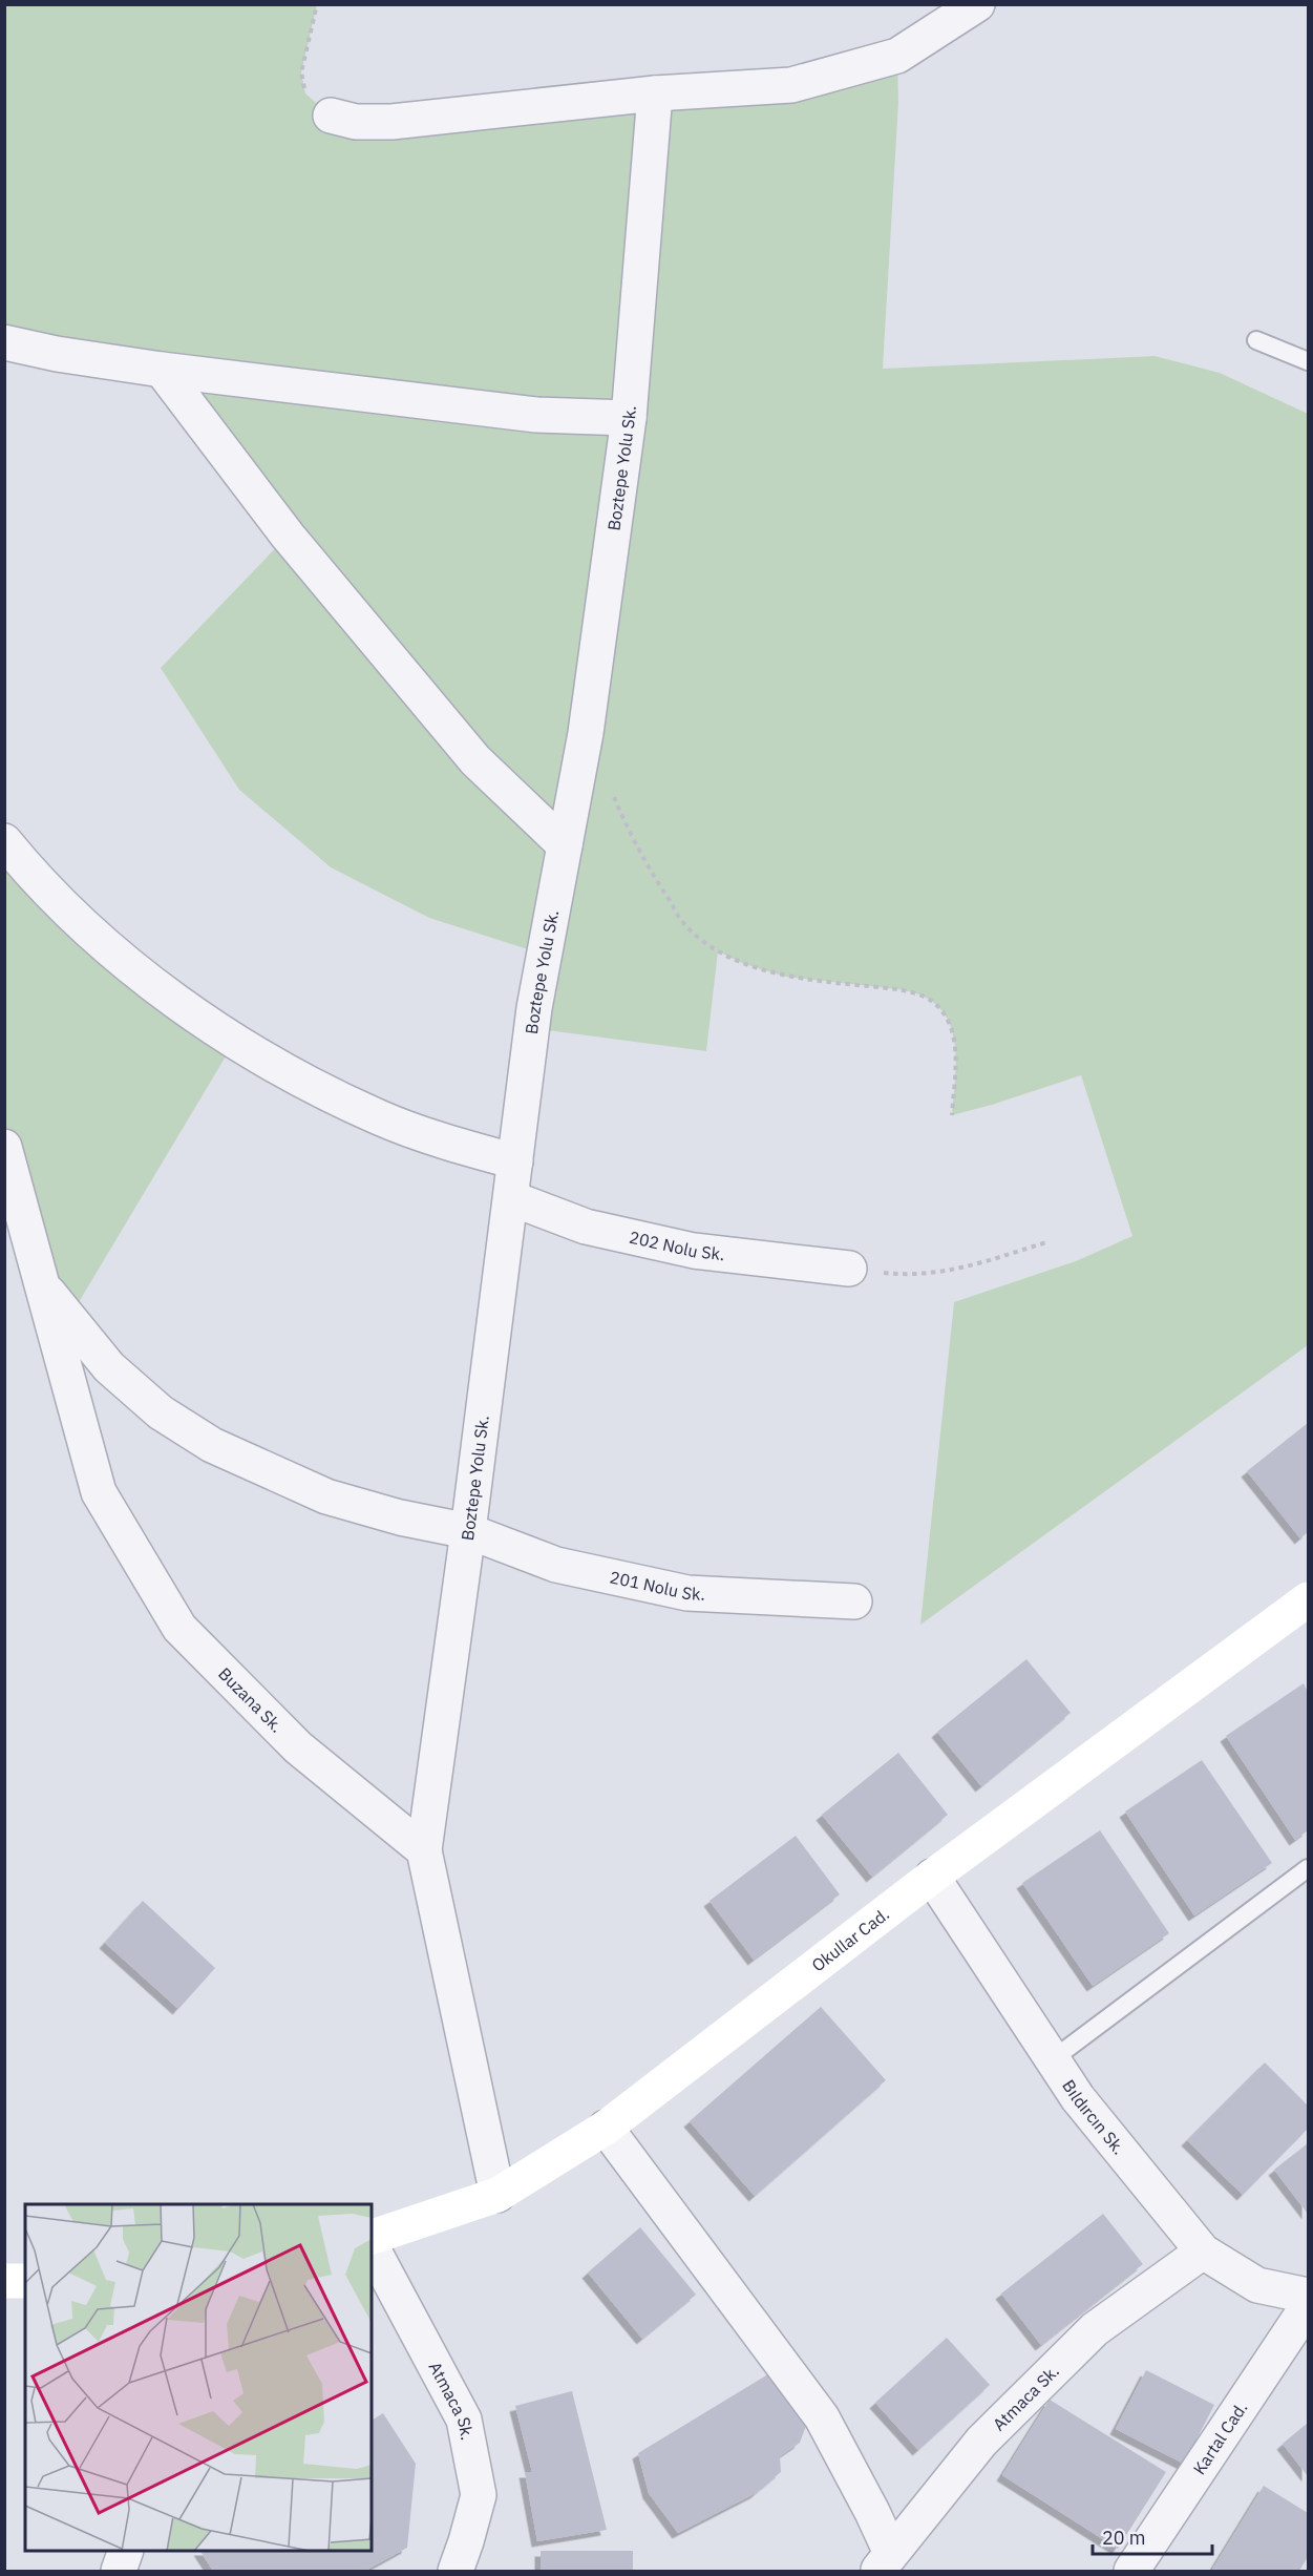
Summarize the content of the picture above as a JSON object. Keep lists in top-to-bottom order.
{
  "streets": {
    "main road": ["Okullar Cad."],
    "street": [
      "Boztepe Yolu Sk.",
      "202 Nolu Sk.",
      "201 Nolu Sk.",
      "Buzana Sk.",
      "Bıldırcın Sk.",
      "Atmaca Sk.",
      "Kartal Cad."
    ]
  },
  "crossings": [
    ["Boztepe Yolu Sk.", "202 Nolu Sk."],
    ["Boztepe Yolu Sk.", "201 Nolu Sk."],
    ["Boztepe Yolu Sk.", "Buzana Sk."],
    ["201 Nolu Sk.", "Buzana Sk."],
    ["Okullar Cad.", "Bıldırcın Sk."],
    ["Bıldırcın Sk.", "Atmaca Sk."]
  ],
  "scale_bar": "20 m"
}
